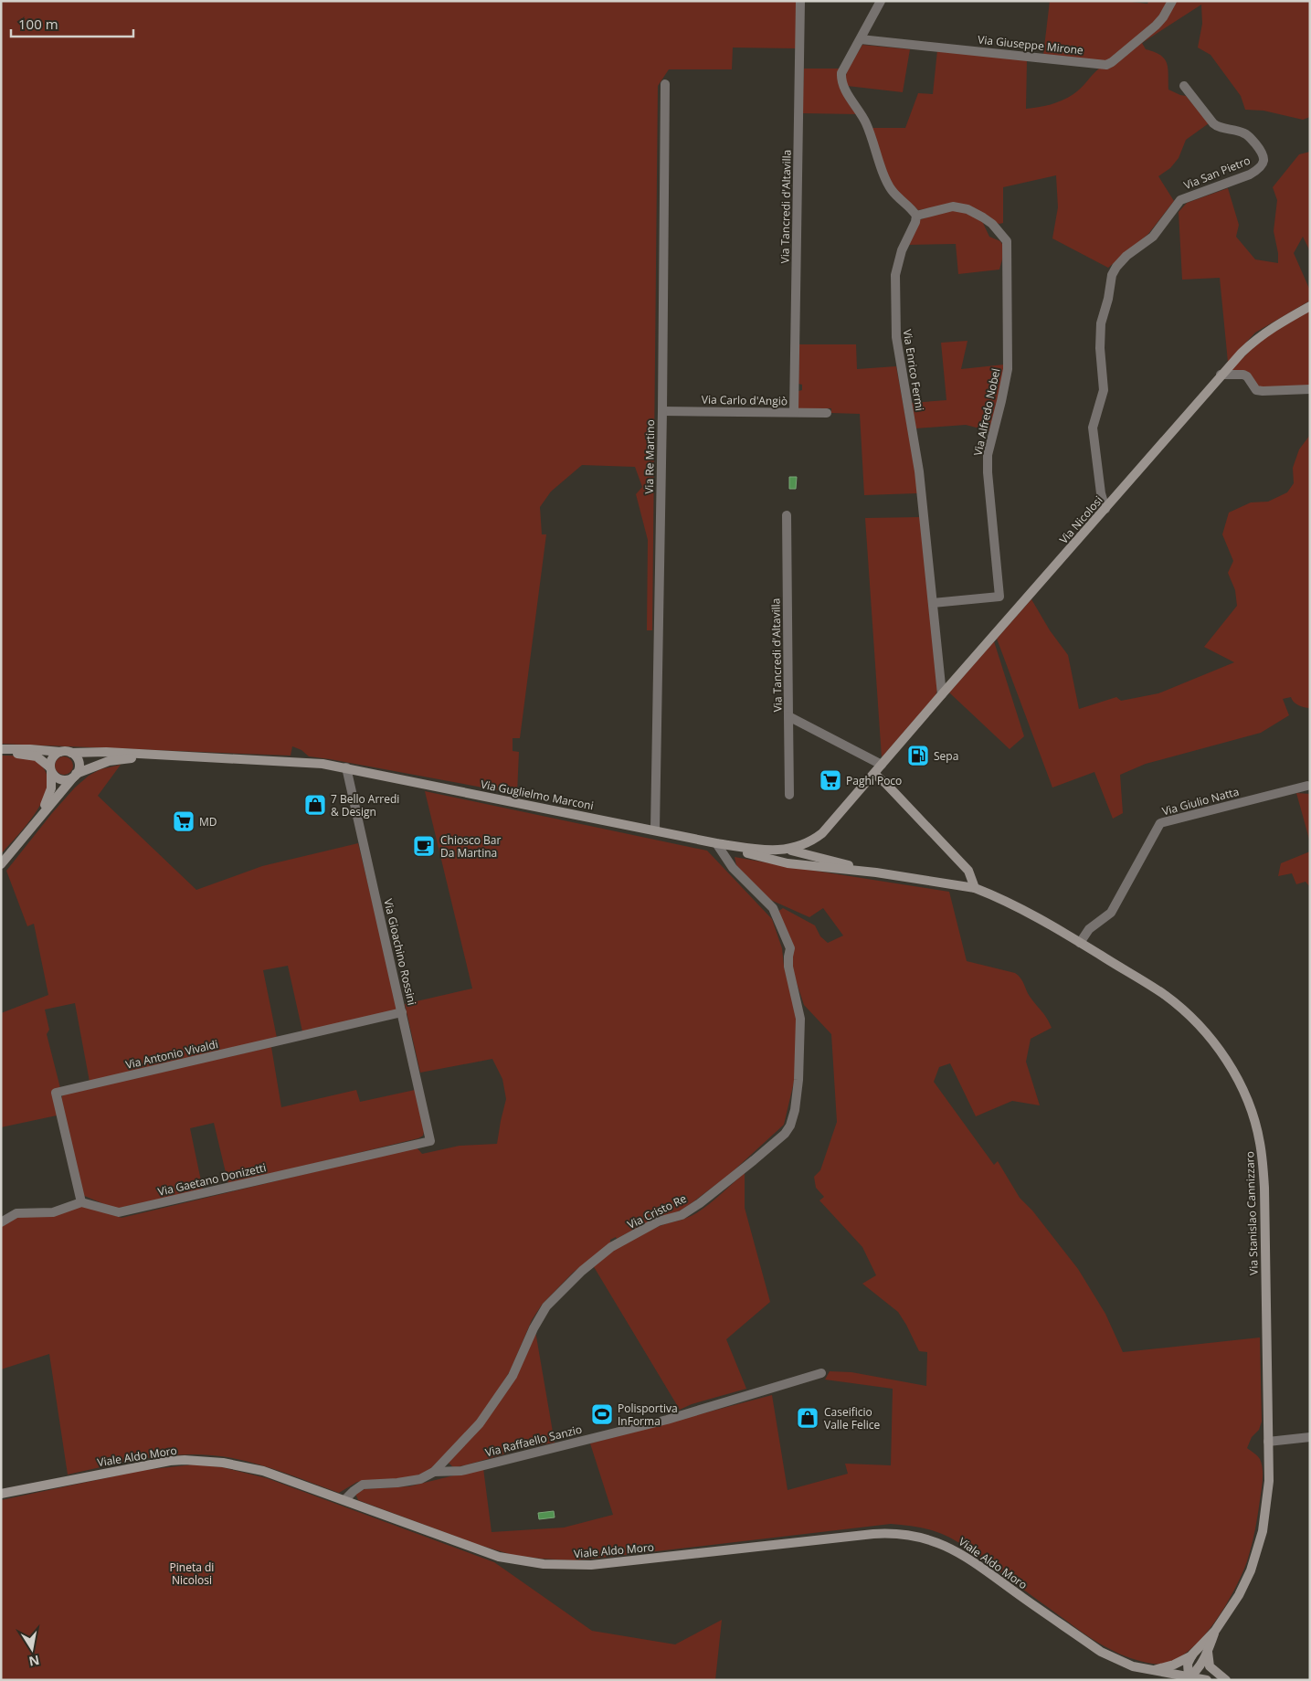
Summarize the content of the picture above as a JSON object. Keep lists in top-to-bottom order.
{
  "streets": {
    "street": [
      "Via Giuseppe Mirone",
      "Via San Pietro",
      "Via Tancredi d'Altavilla",
      "Via Enrico Fermi",
      "Via Carlo d'Angiò",
      "Via Alfredo Nobel",
      "Via Re Martino",
      "Via Nicolosi",
      "Via Guglielmo Marconi",
      "Via Giulio Natta",
      "Via Gioachino Rossini",
      "Via Antonio Vivaldi",
      "Via Gaetano Donizetti",
      "Via Cristo Re",
      "Via Stanislao Cannizzaro",
      "Via Raffaello Sanzio",
      "Viale Aldo Moro"
    ]
  },
  "crossings": [
    ["Via San Pietro", "Via Nicolosi"],
    ["Via Tancredi d'Altavilla", "Via Carlo d'Angiò"],
    ["Via Tancredi d'Altavilla", "Via Nicolosi"],
    ["Via Enrico Fermi", "Via Alfredo Nobel"],
    ["Via Enrico Fermi", "Via Nicolosi"],
    ["Via Carlo d'Angiò", "Via Re Martino"],
    ["Via Re Martino", "Via Guglielmo Marconi"],
    ["Via Nicolosi", "Via Guglielmo Marconi"],
    ["Via Guglielmo Marconi", "Via Gioachino Rossini"],
    ["Via Guglielmo Marconi", "Via Cristo Re"],
    ["Via Giulio Natta", "Via Stanislao Cannizzaro"],
    ["Via Gioachino Rossini", "Via Antonio Vivaldi"],
    ["Via Gioachino Rossini", "Via Gaetano Donizetti"],
    ["Via Antonio Vivaldi", "Via Gaetano Donizetti"],
    ["Via Cristo Re", "Via Raffaello Sanzio"],
    ["Via Cristo Re", "Viale Aldo Moro"]
  ],
  "parks": ["Pineta di Nicolosi"],
  "places": {
    "fuel station": ["Sepa"],
    "supermarket": ["Paghi Poco", "MD"],
    "shop": ["7 Bello Arredi & Design", "Caseificio Valle Felice"],
    "cafe": ["Chiosco Bar Da Martina"],
    "sports": ["Polisportiva InForma"]
  },
  "scale_bar": "100 m",
  "north": "bottom"
}
